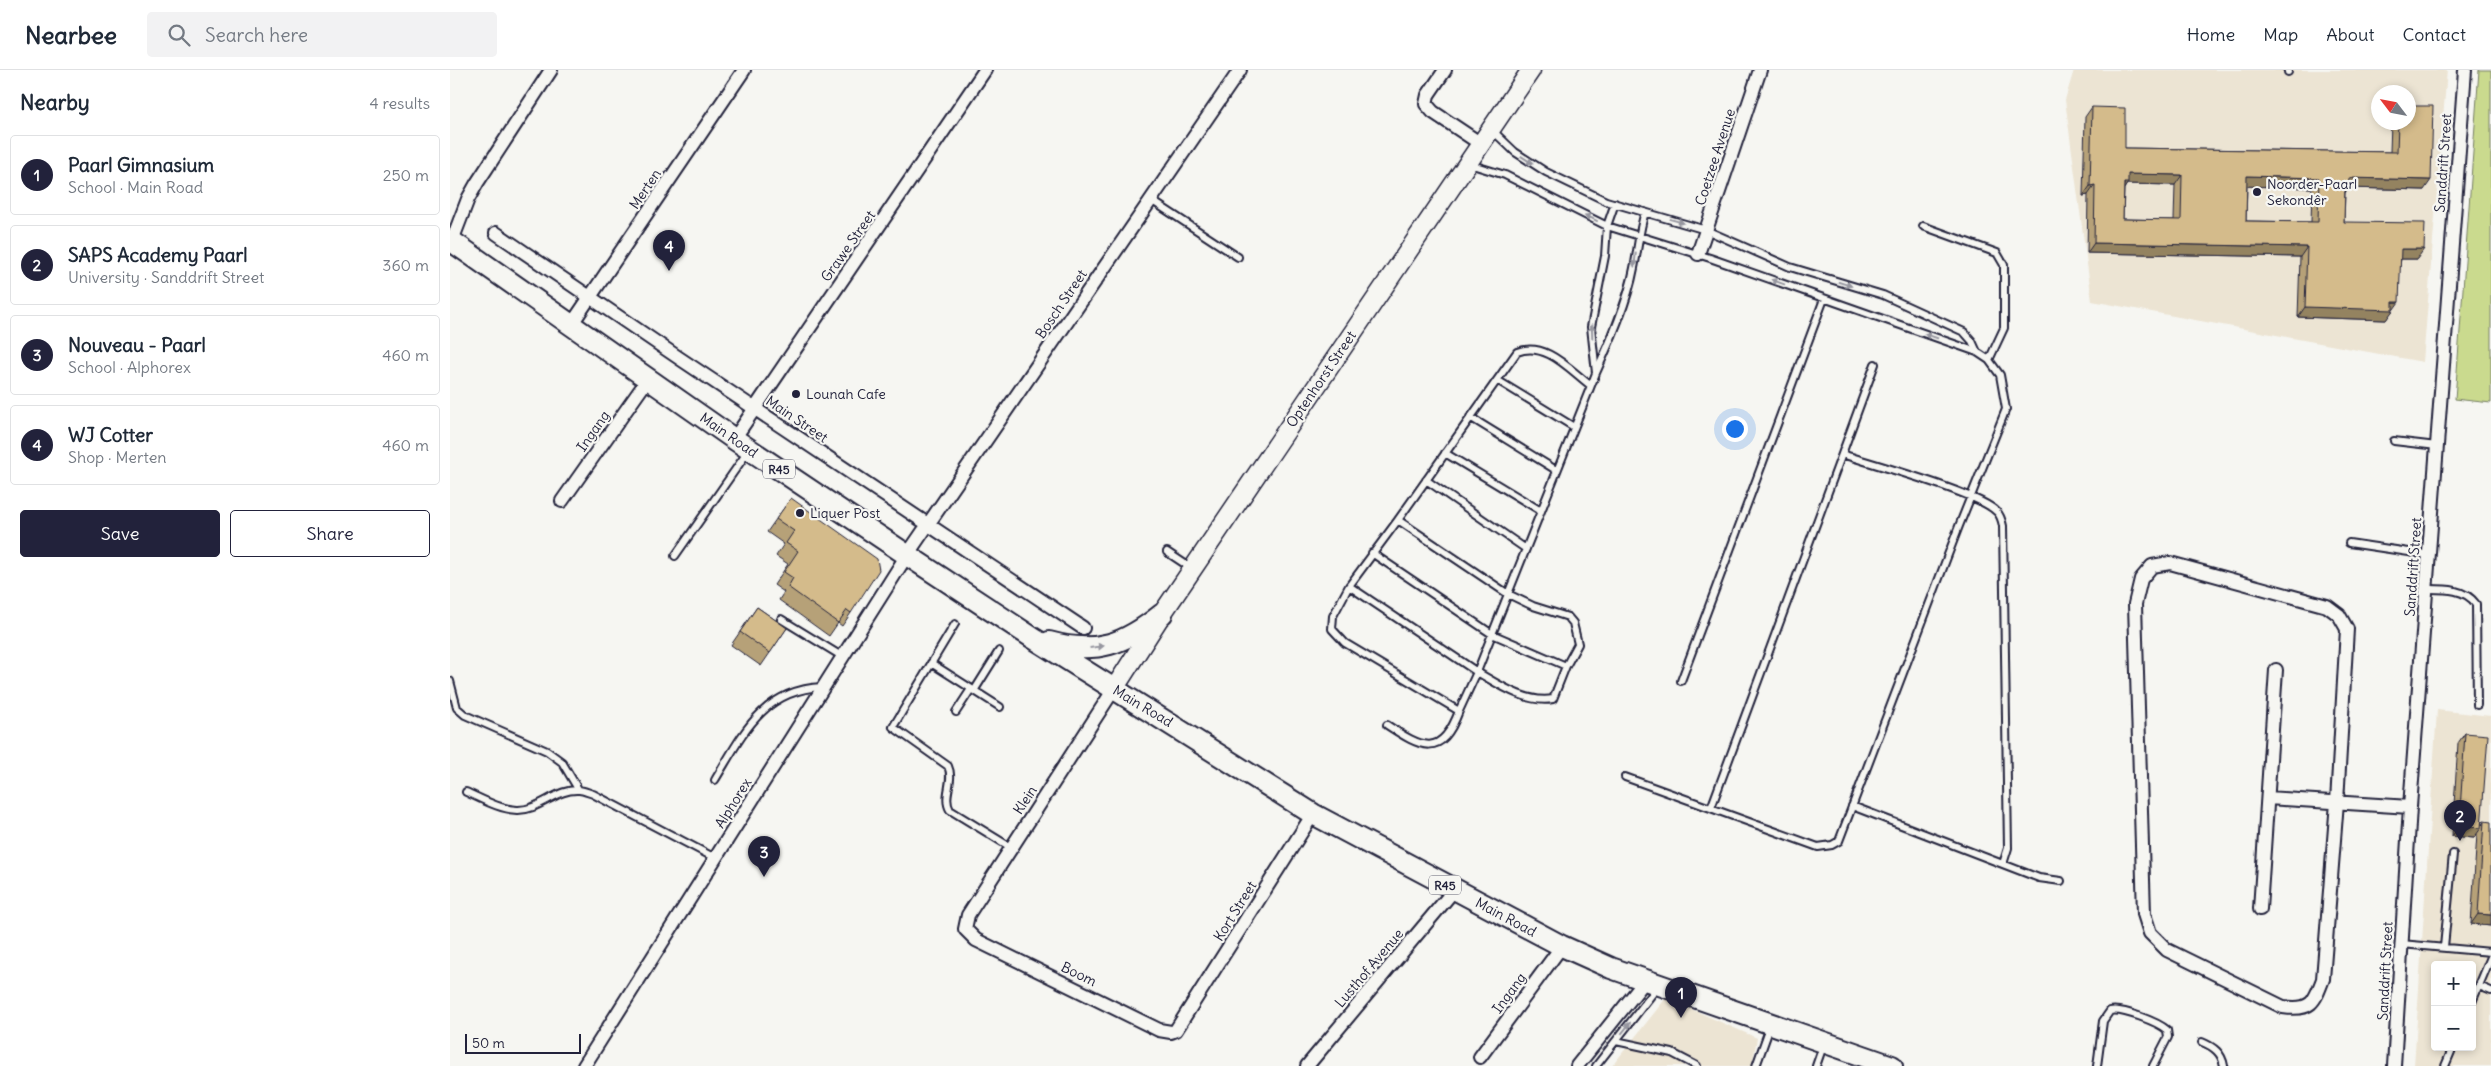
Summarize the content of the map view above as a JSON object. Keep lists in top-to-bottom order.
{
  "streets": {
    "main road": ["Optenhorst Street", "Main Road", "R45"],
    "street": [
      "Coetzee Avenue",
      "Sanddrift Street",
      "Merten",
      "Grawe Street",
      "Bosch Street",
      "Main Street",
      "Ingang",
      "Klein",
      "Alphorex",
      "Kort Street",
      "Lusthof Avenue",
      "Boom"
    ]
  },
  "crossings": [
    ["Merten", "Main Street"],
    ["Merten", "Main Road"],
    ["Grawe Street", "Main Street"],
    ["Grawe Street", "Main Road"],
    ["Bosch Street", "Main Street"],
    ["Bosch Street", "Main Road"],
    ["Bosch Street", "Alphorex"],
    ["Optenhorst Street", "Main Road"],
    ["Optenhorst Street", "Klein"],
    ["Ingang", "Main Road"],
    ["Main Road", "Klein"],
    ["Main Road", "Alphorex"],
    ["Main Road", "Kort Street"],
    ["Main Road", "Lusthof Avenue"],
    ["Klein", "Boom"],
    ["Kort Street", "Boom"]
  ],
  "places": ["Noorder-Paarl Sekondêr", "Lounah Cafe", "Liquer Post"],
  "scale_bar": "50 m",
  "north": "top left",
  "page": {
    "header": "Nearbee",
    "search": "Search here",
    "nav": [
      "Home",
      "Map",
      "About",
      "Contact"
    ],
    "heading": ["Nearby", "4 results"],
    "list": [
      {
        "mark": "1",
        "name": "Paarl Gimnasium",
        "note": "School · Main Road",
        "value": "250 m"
      },
      {
        "mark": "2",
        "name": "SAPS Academy Paarl",
        "note": "University · Sanddrift Street",
        "value": "360 m"
      },
      {
        "mark": "3",
        "name": "Nouveau - Paarl",
        "note": "School · Alphorex",
        "value": "460 m"
      },
      {
        "mark": "4",
        "name": "WJ Cotter",
        "note": "Shop · Merten",
        "value": "460 m"
      }
    ],
    "pins": [
      "4",
      "2",
      "3",
      "1"
    ],
    "buttons": ["Save", "Share"],
    "map_buttons": ["+", "−"],
    "scale": "50 m"
  }
}
